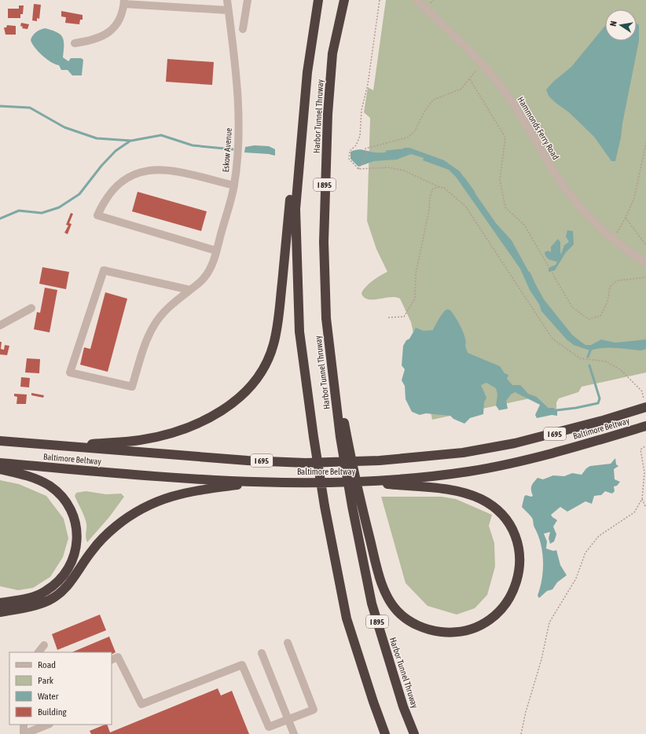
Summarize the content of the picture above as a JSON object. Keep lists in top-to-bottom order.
{
  "streets": {
    "highway": [
      "Harbor Tunnel Thruway",
      "I 895",
      "Baltimore Beltway",
      "I 695"
    ],
    "street": ["Hammonds Ferry Road", "Eskow Avenue"]
  },
  "legend": [
    "Road",
    "Park",
    "Water",
    "Building"
  ],
  "north": "left"
}
